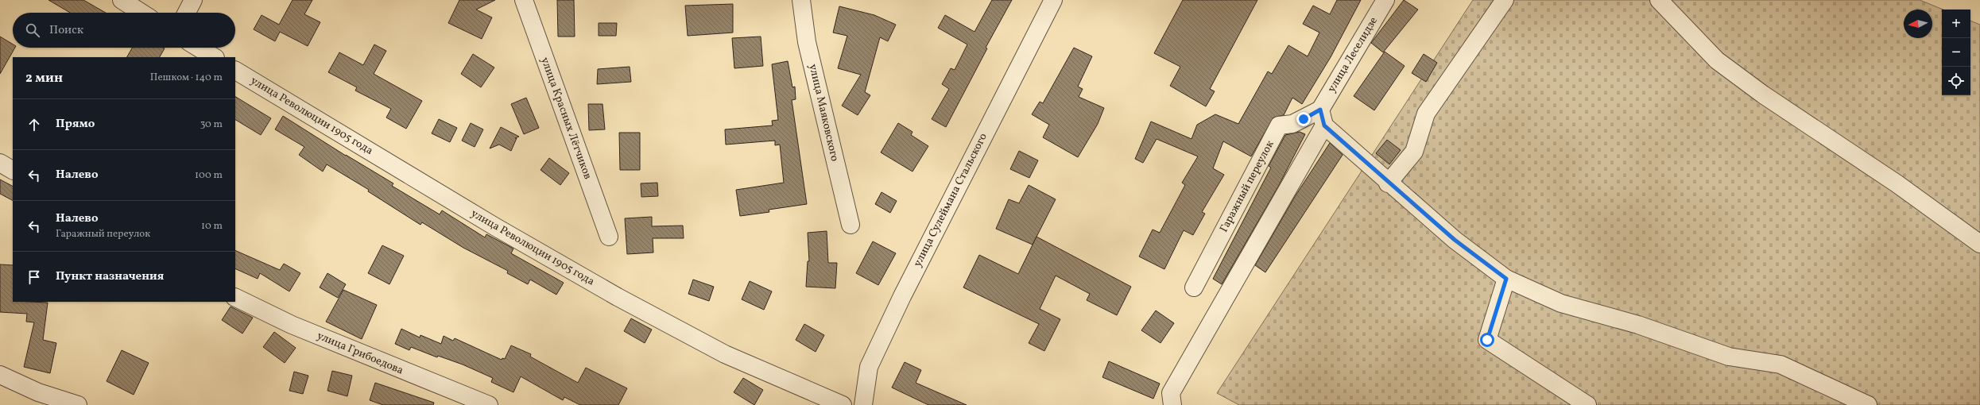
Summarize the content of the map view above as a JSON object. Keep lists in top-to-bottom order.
{
  "streets": {
    "street": [
      "улица Леселидзе",
      "улица Маяковского",
      "улица Революции 1905 года",
      "улица Красных Лётчиков",
      "Гаражный переулок",
      "улица Сулеймана Стальского",
      "улица Грибоедова"
    ]
  },
  "crossings": [
    ["улица Леселидзе", "Гаражный переулок"]
  ],
  "north": "left",
  "page": {
    "map_buttons": ["+", "−"],
    "search": "Поиск",
    "heading": ["2 мин", "Пешком · 140 m"],
    "list": [
      ["Прямо", "30 m"],
      ["Налево", "100 m"],
      ["Налево", "Гаражный переулок", "10 m"],
      "Пункт назначения"
    ]
  }
}
